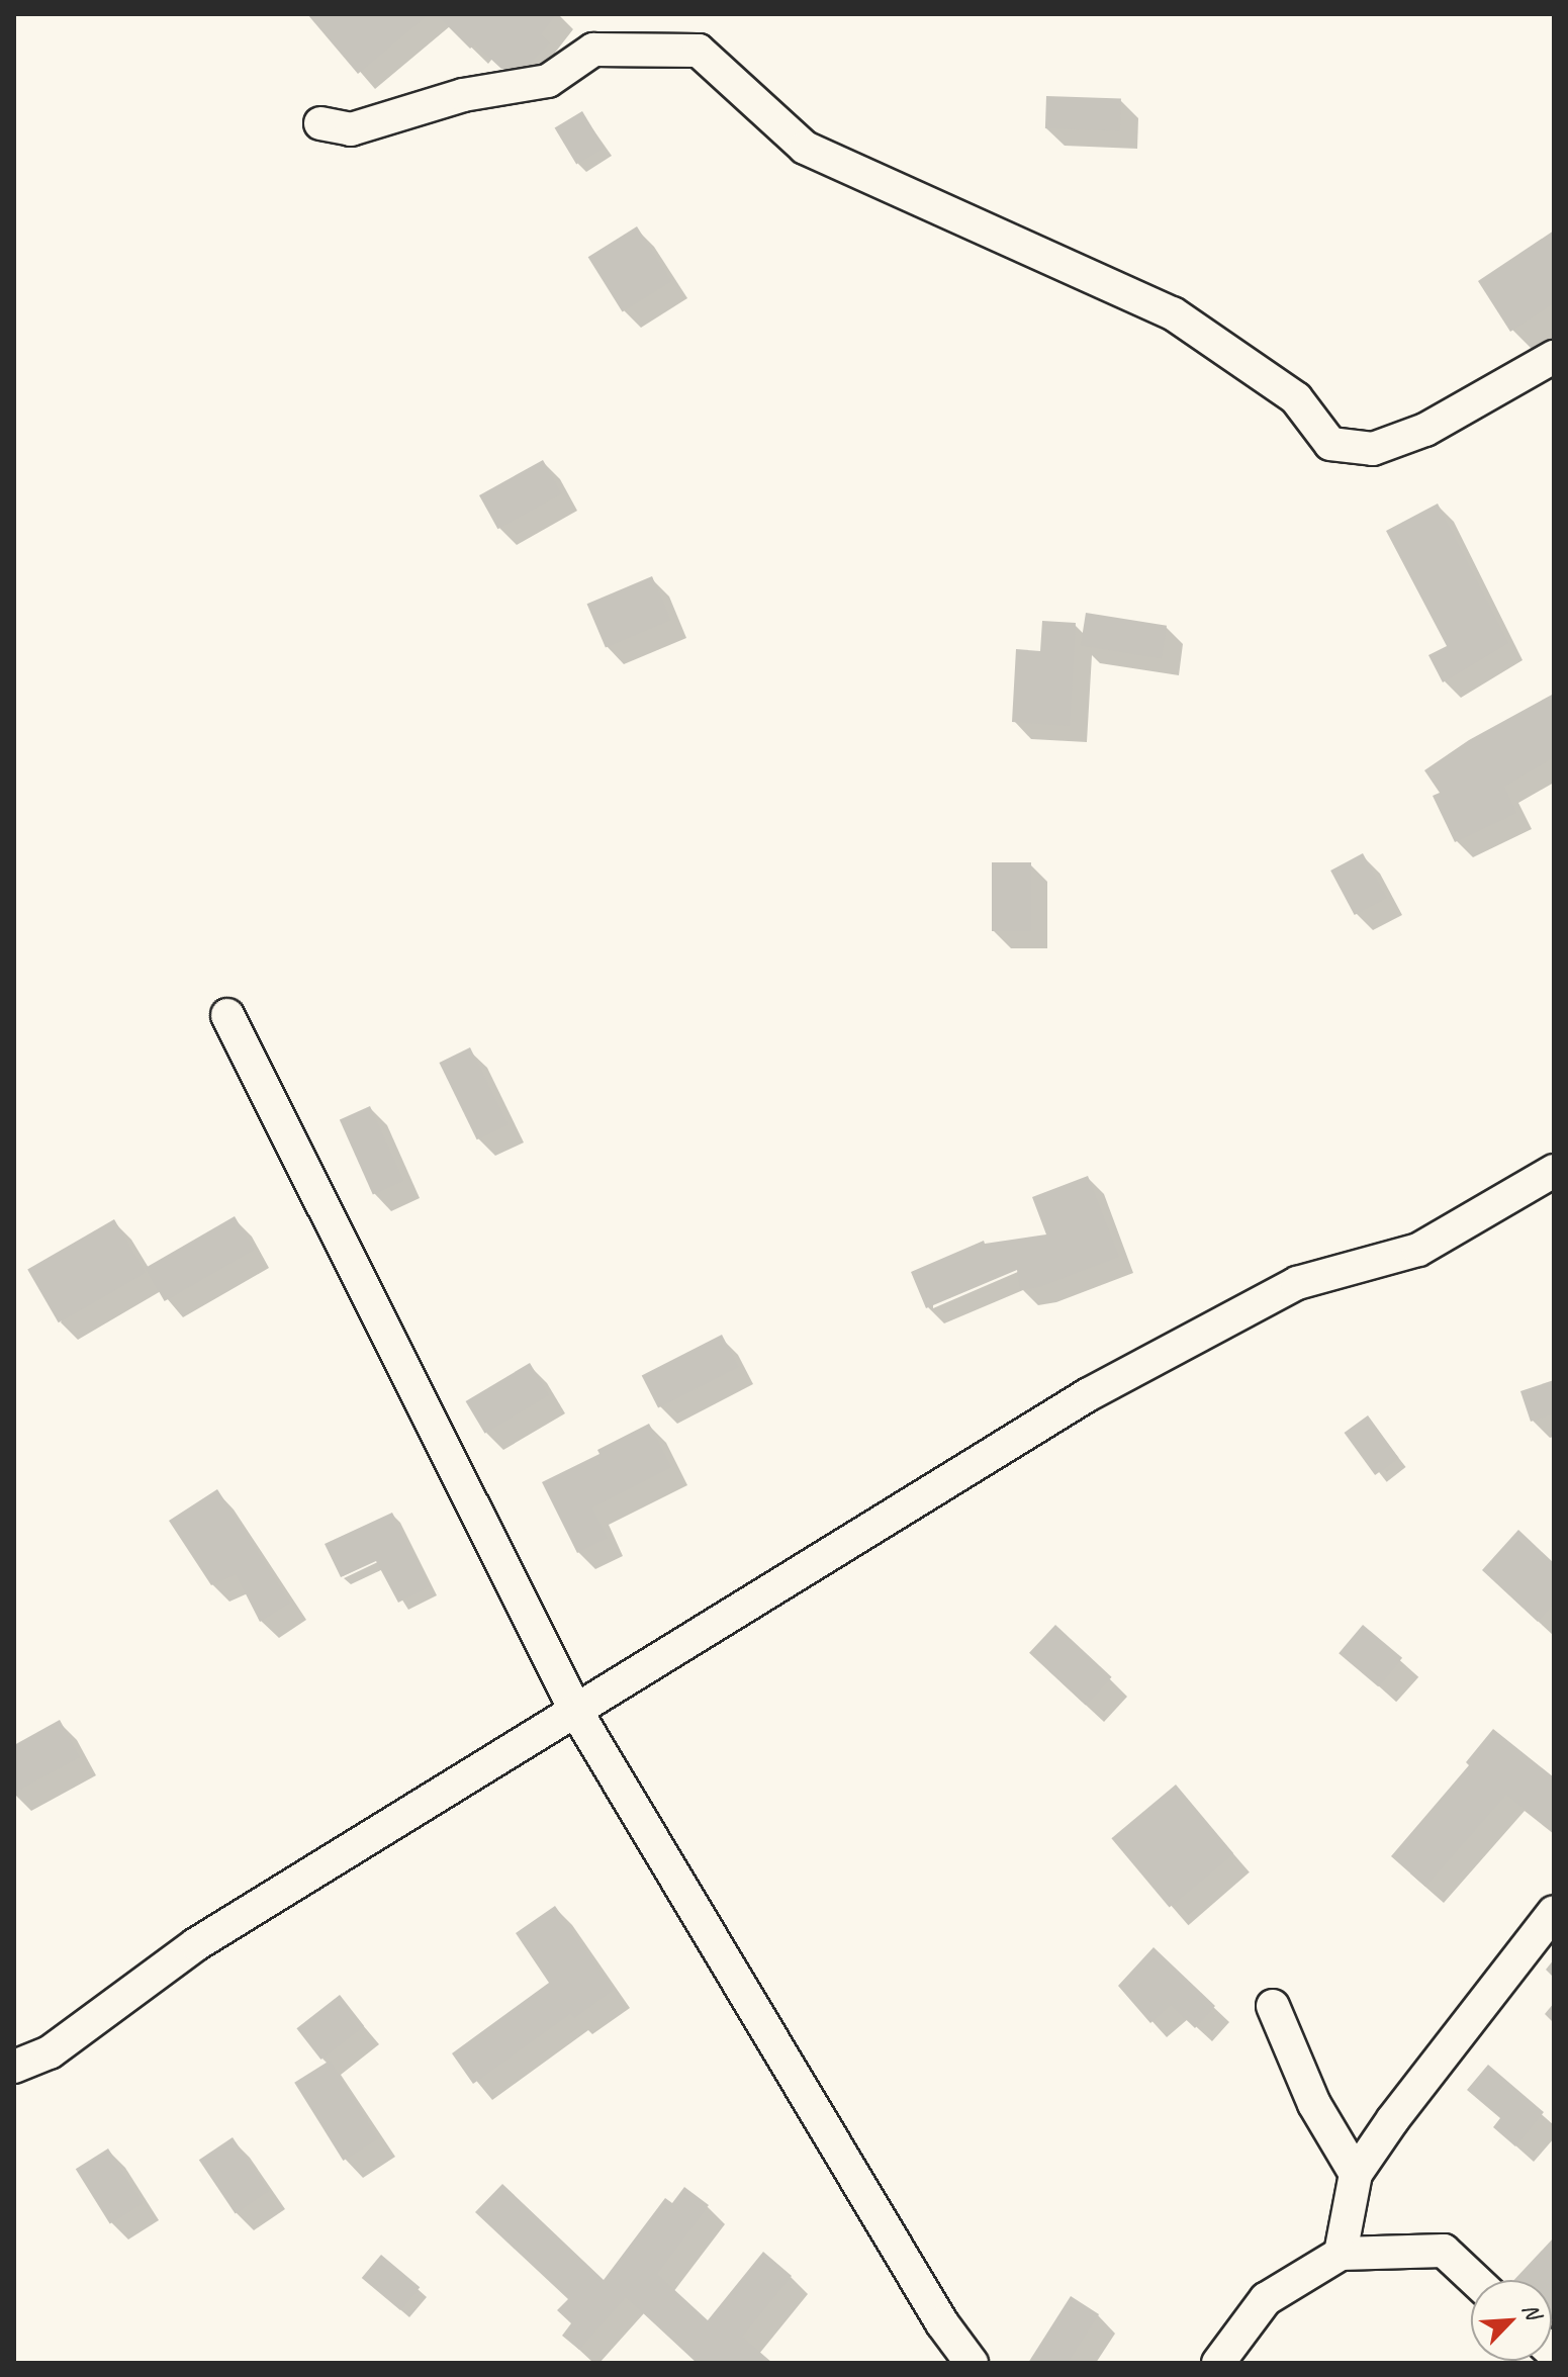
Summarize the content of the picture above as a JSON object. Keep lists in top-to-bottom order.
{
  "north": "top right"
}
